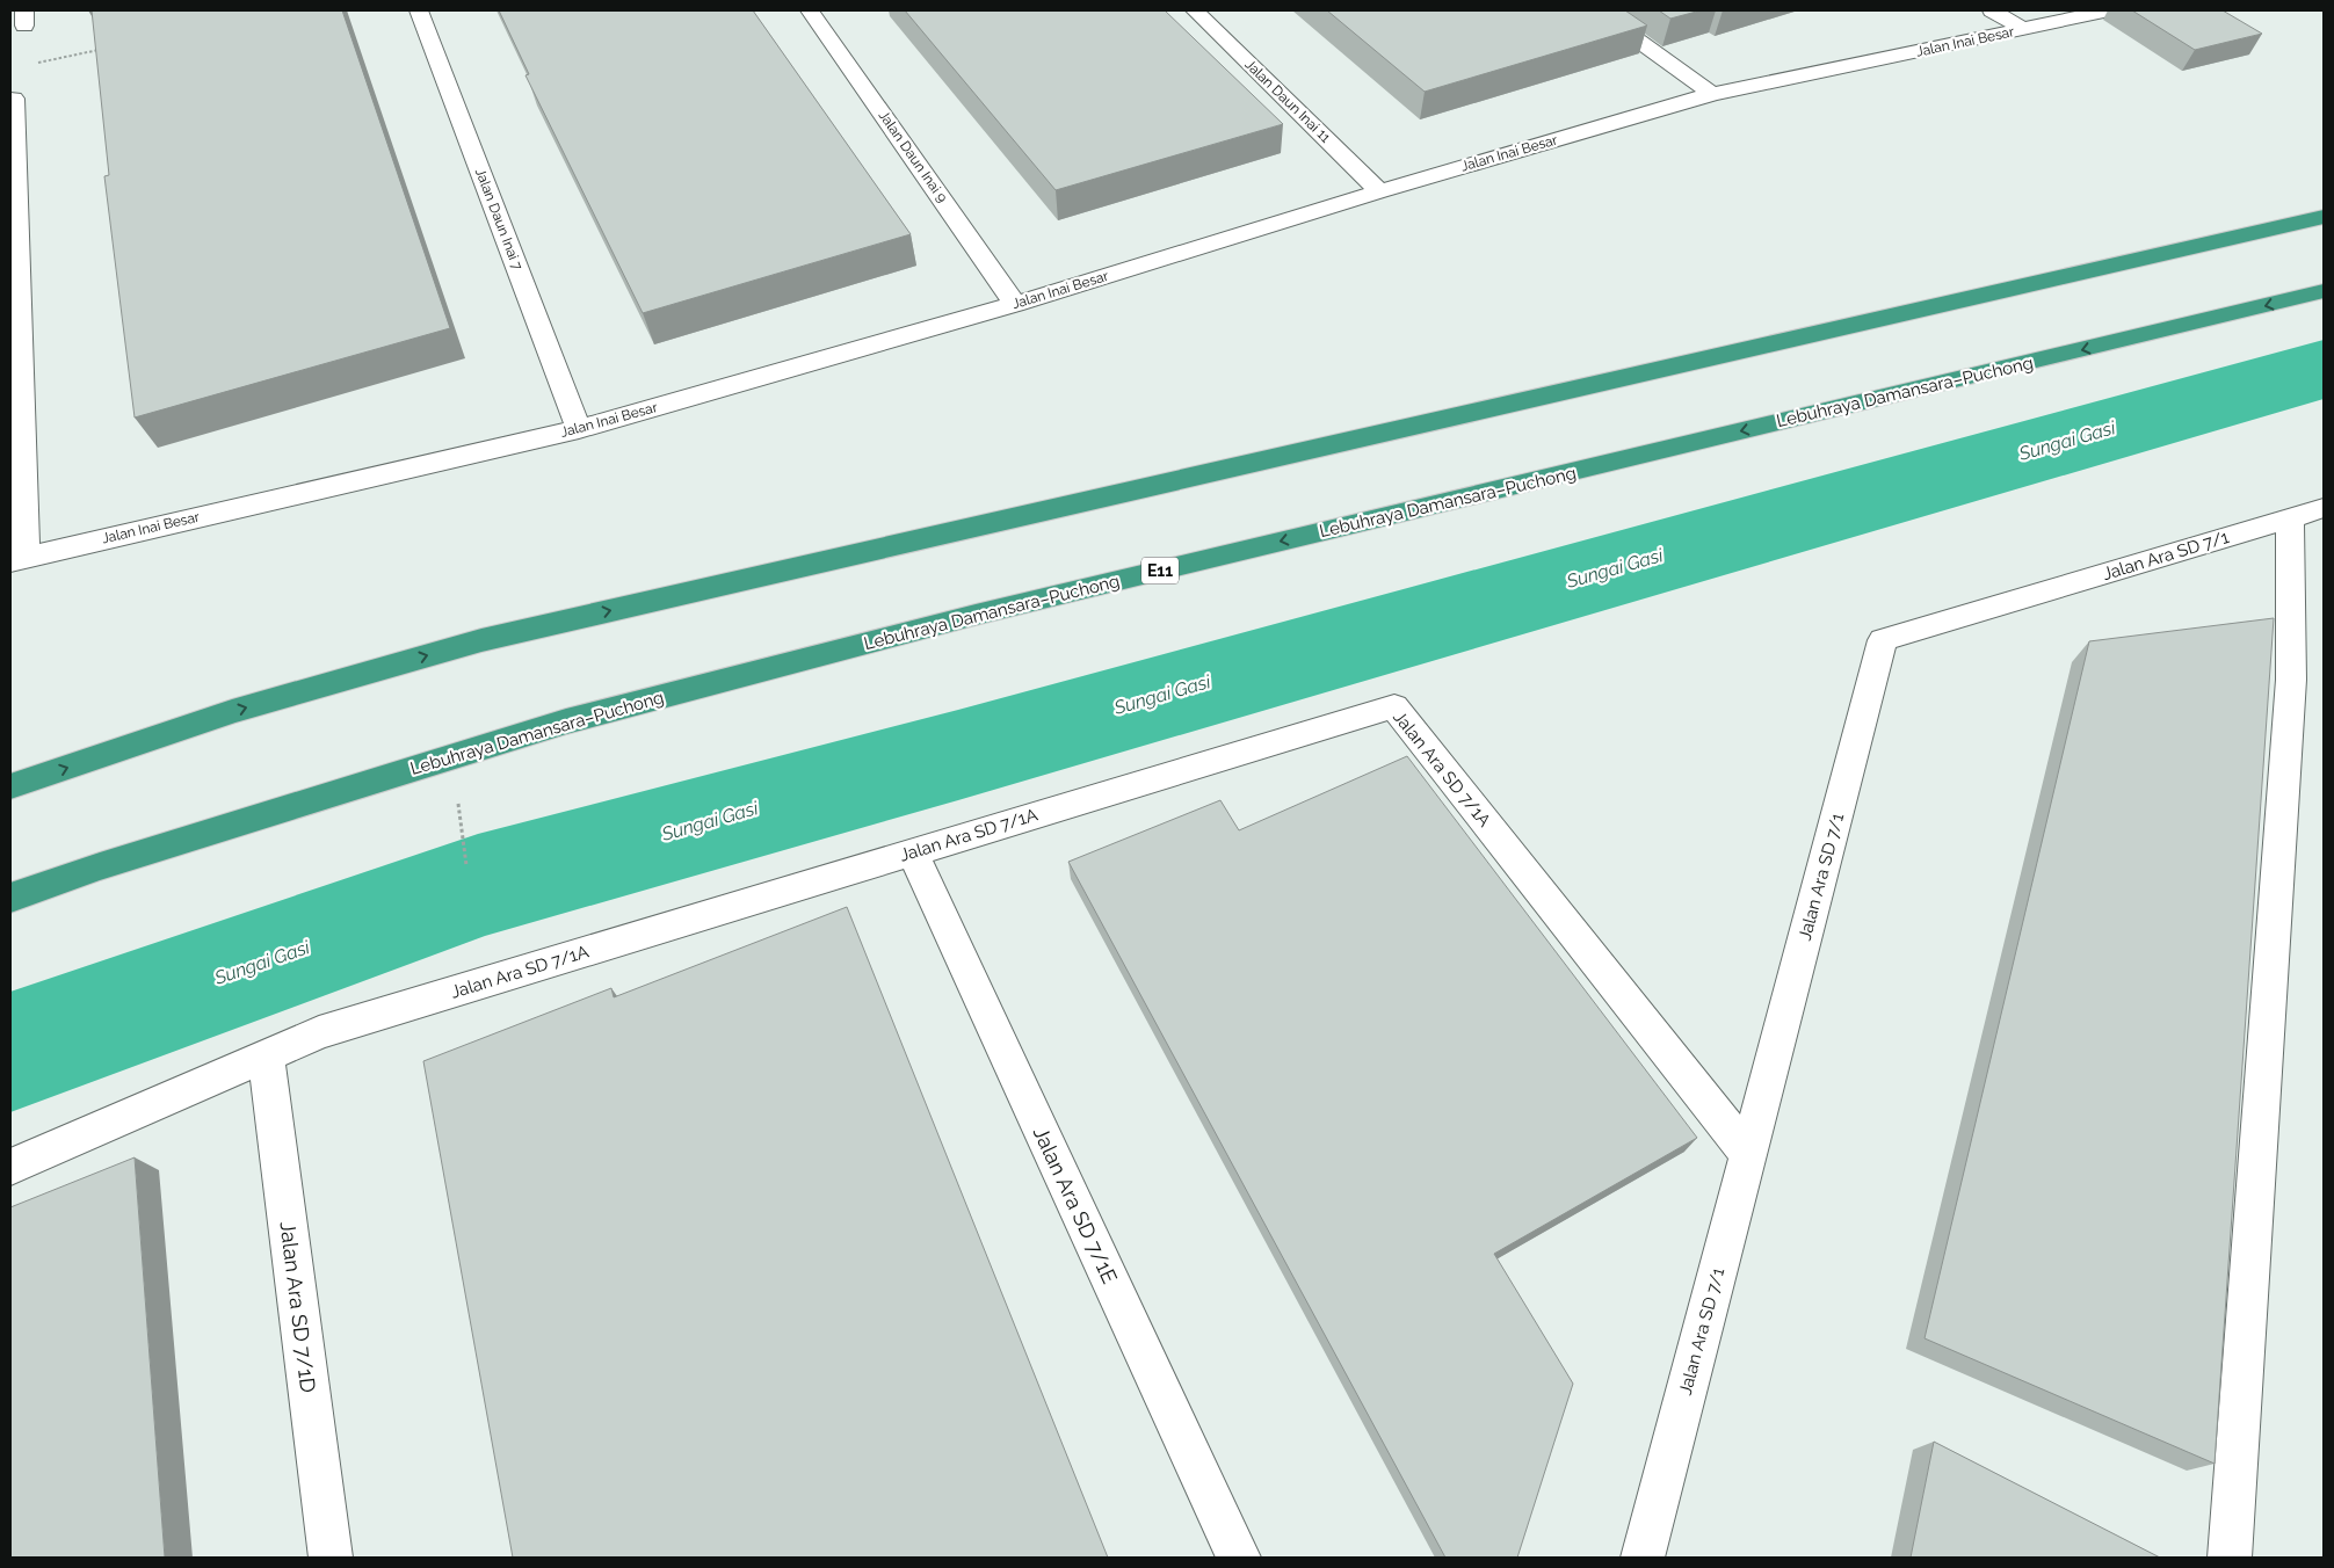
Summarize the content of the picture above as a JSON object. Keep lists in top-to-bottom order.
{
  "streets": {
    "highway": ["Lebuhraya Damansara–Puchong", "E11"],
    "street": [
      "Jalan Inai Besar",
      "Jalan Daun Inai 11",
      "Jalan Daun Inai 9",
      "Jalan Daun Inai 7",
      "Jalan Ara SD 7/1",
      "Jalan Ara SD 7/1A",
      "Jalan Ara SD 7/1E",
      "Jalan Ara SD 7/1D"
    ]
  },
  "crossings": [
    ["Jalan Inai Besar", "Jalan Daun Inai 11"],
    ["Jalan Inai Besar", "Jalan Daun Inai 9"],
    ["Jalan Inai Besar", "Jalan Daun Inai 7"],
    ["Jalan Ara SD 7/1", "Jalan Ara SD 7/1A"],
    ["Jalan Ara SD 7/1A", "Jalan Ara SD 7/1E"],
    ["Jalan Ara SD 7/1A", "Jalan Ara SD 7/1D"]
  ],
  "water": ["Sungai Gasi"]
}
